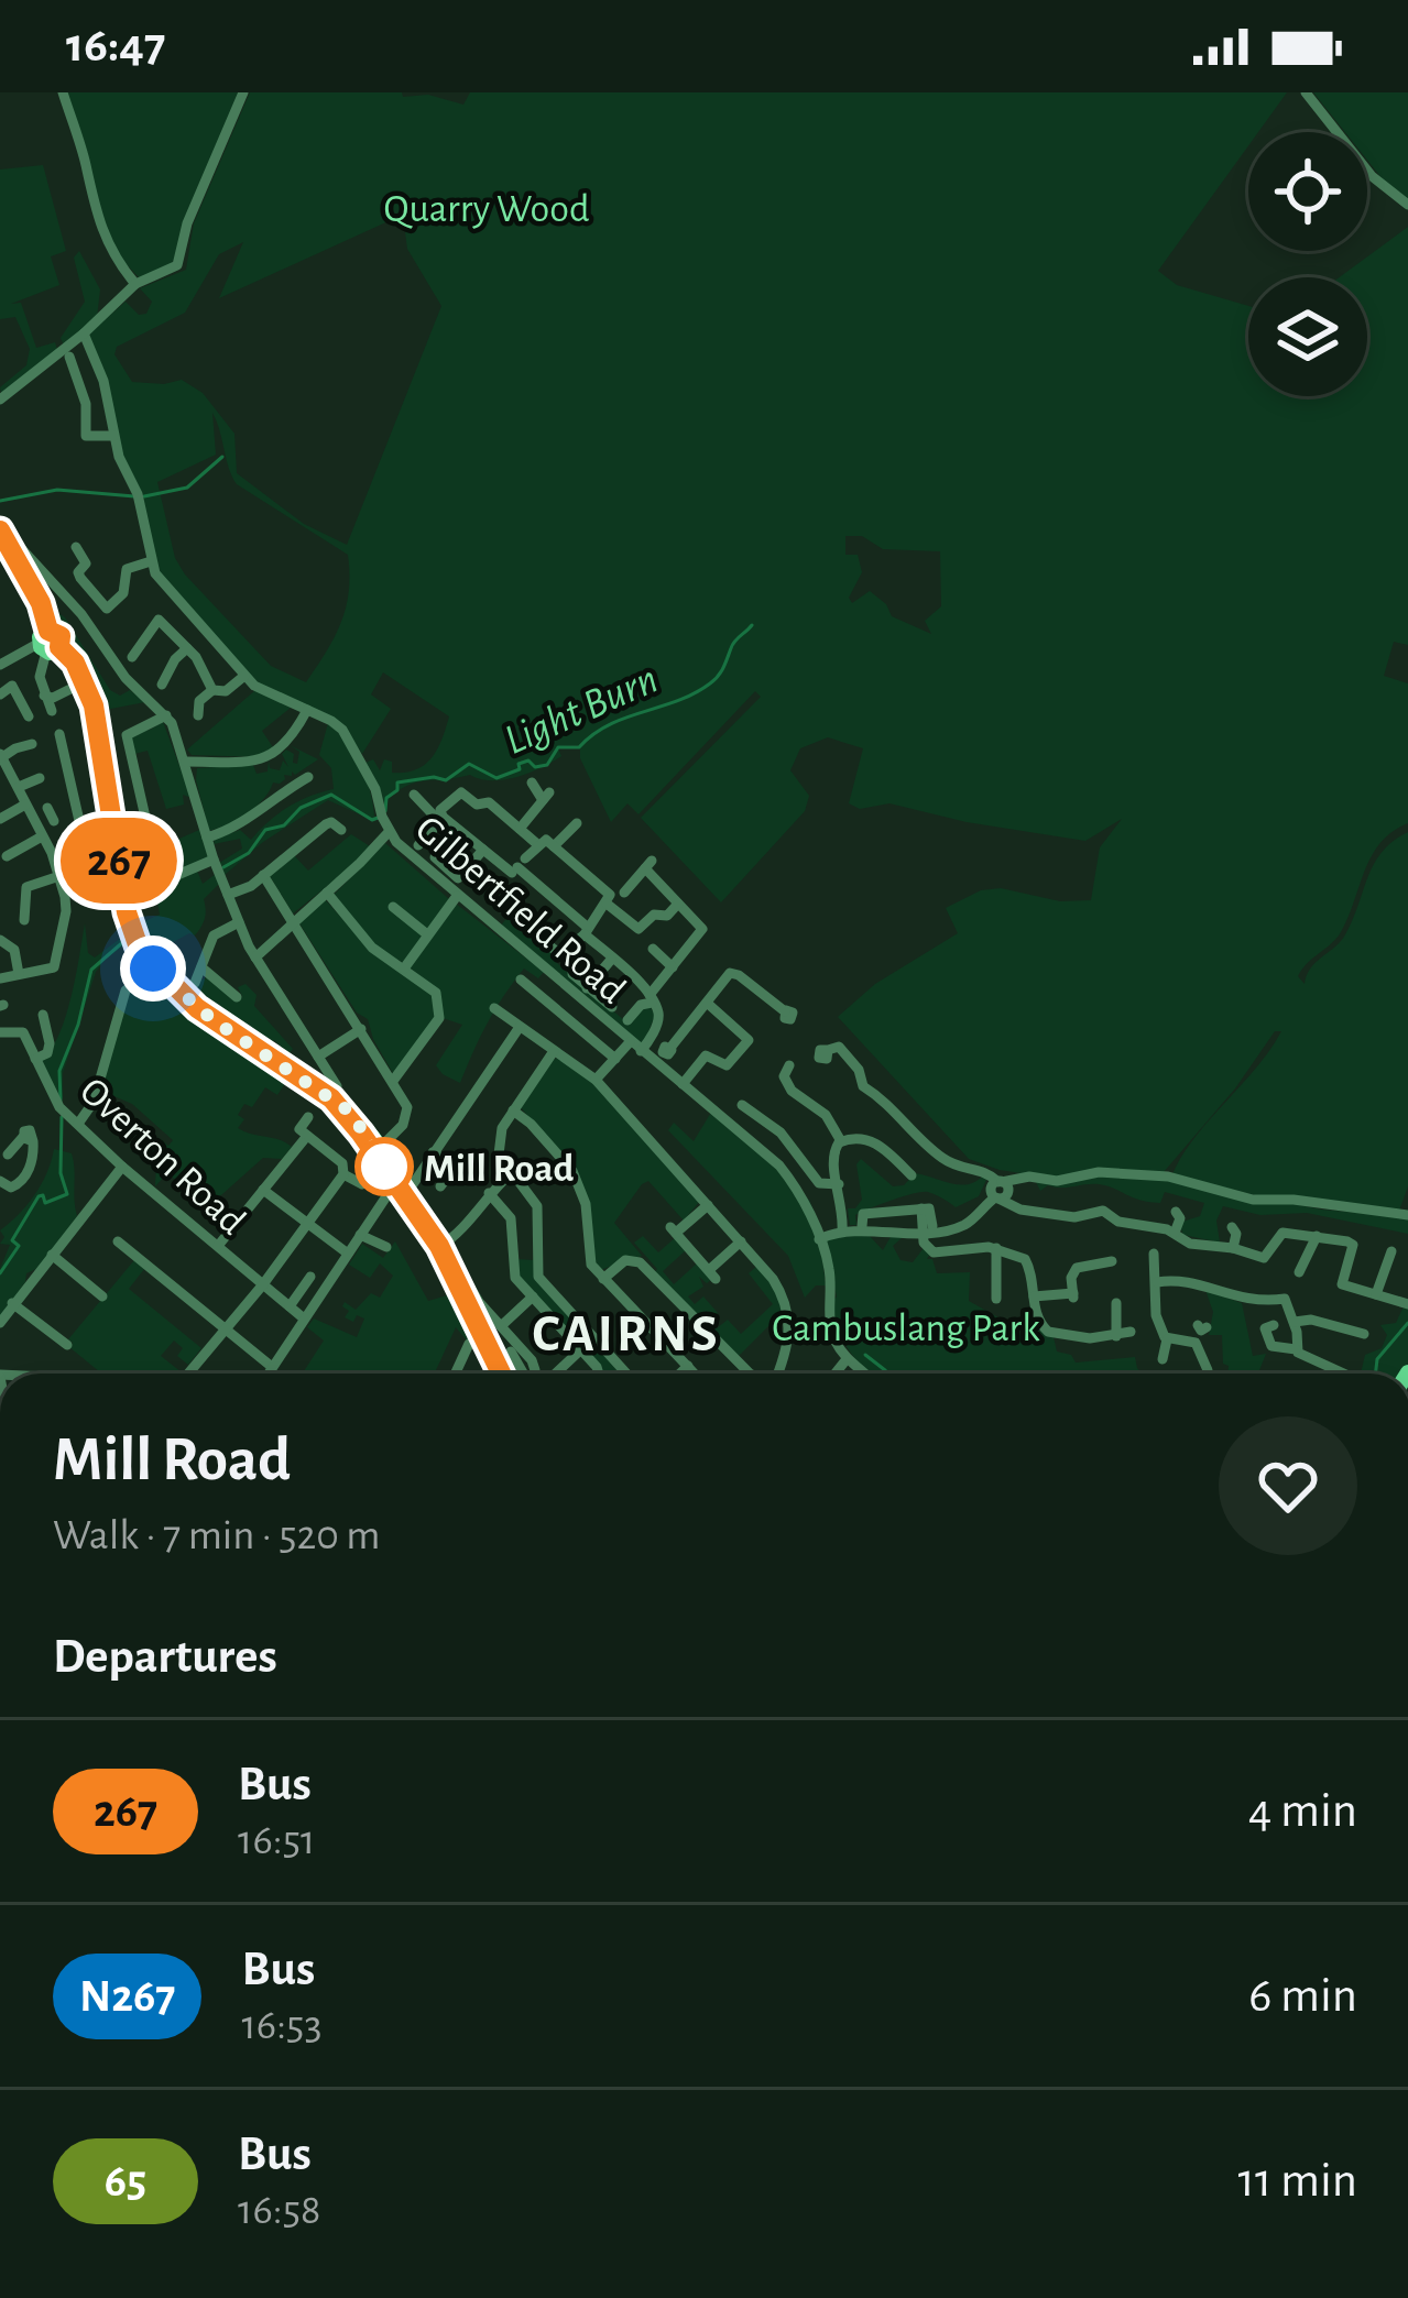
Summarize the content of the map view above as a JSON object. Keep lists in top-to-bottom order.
{
  "streets": {
    "street": ["Gilbertfield Road", "Overton Road"]
  },
  "districts": ["CAIRNS"],
  "water": ["Light Burn"],
  "parks": ["Quarry Wood", "Cambuslang Park"],
  "places": ["Mill Road"],
  "lines": ["bus line 267"],
  "page": {
    "status": "16:47",
    "on_map": "267",
    "heading": [
      ["Mill Road", "Walk · 7 min · 520 m"],
      "Departures"
    ],
    "list": [
      {
        "mark": "267",
        "name": "Bus",
        "note": "16:51",
        "value": "4 min"
      },
      {
        "mark": "N267",
        "name": "Bus",
        "note": "16:53",
        "value": "6 min"
      },
      {
        "mark": "65",
        "name": "Bus",
        "note": "16:58",
        "value": "11 min"
      }
    ]
  }
}
